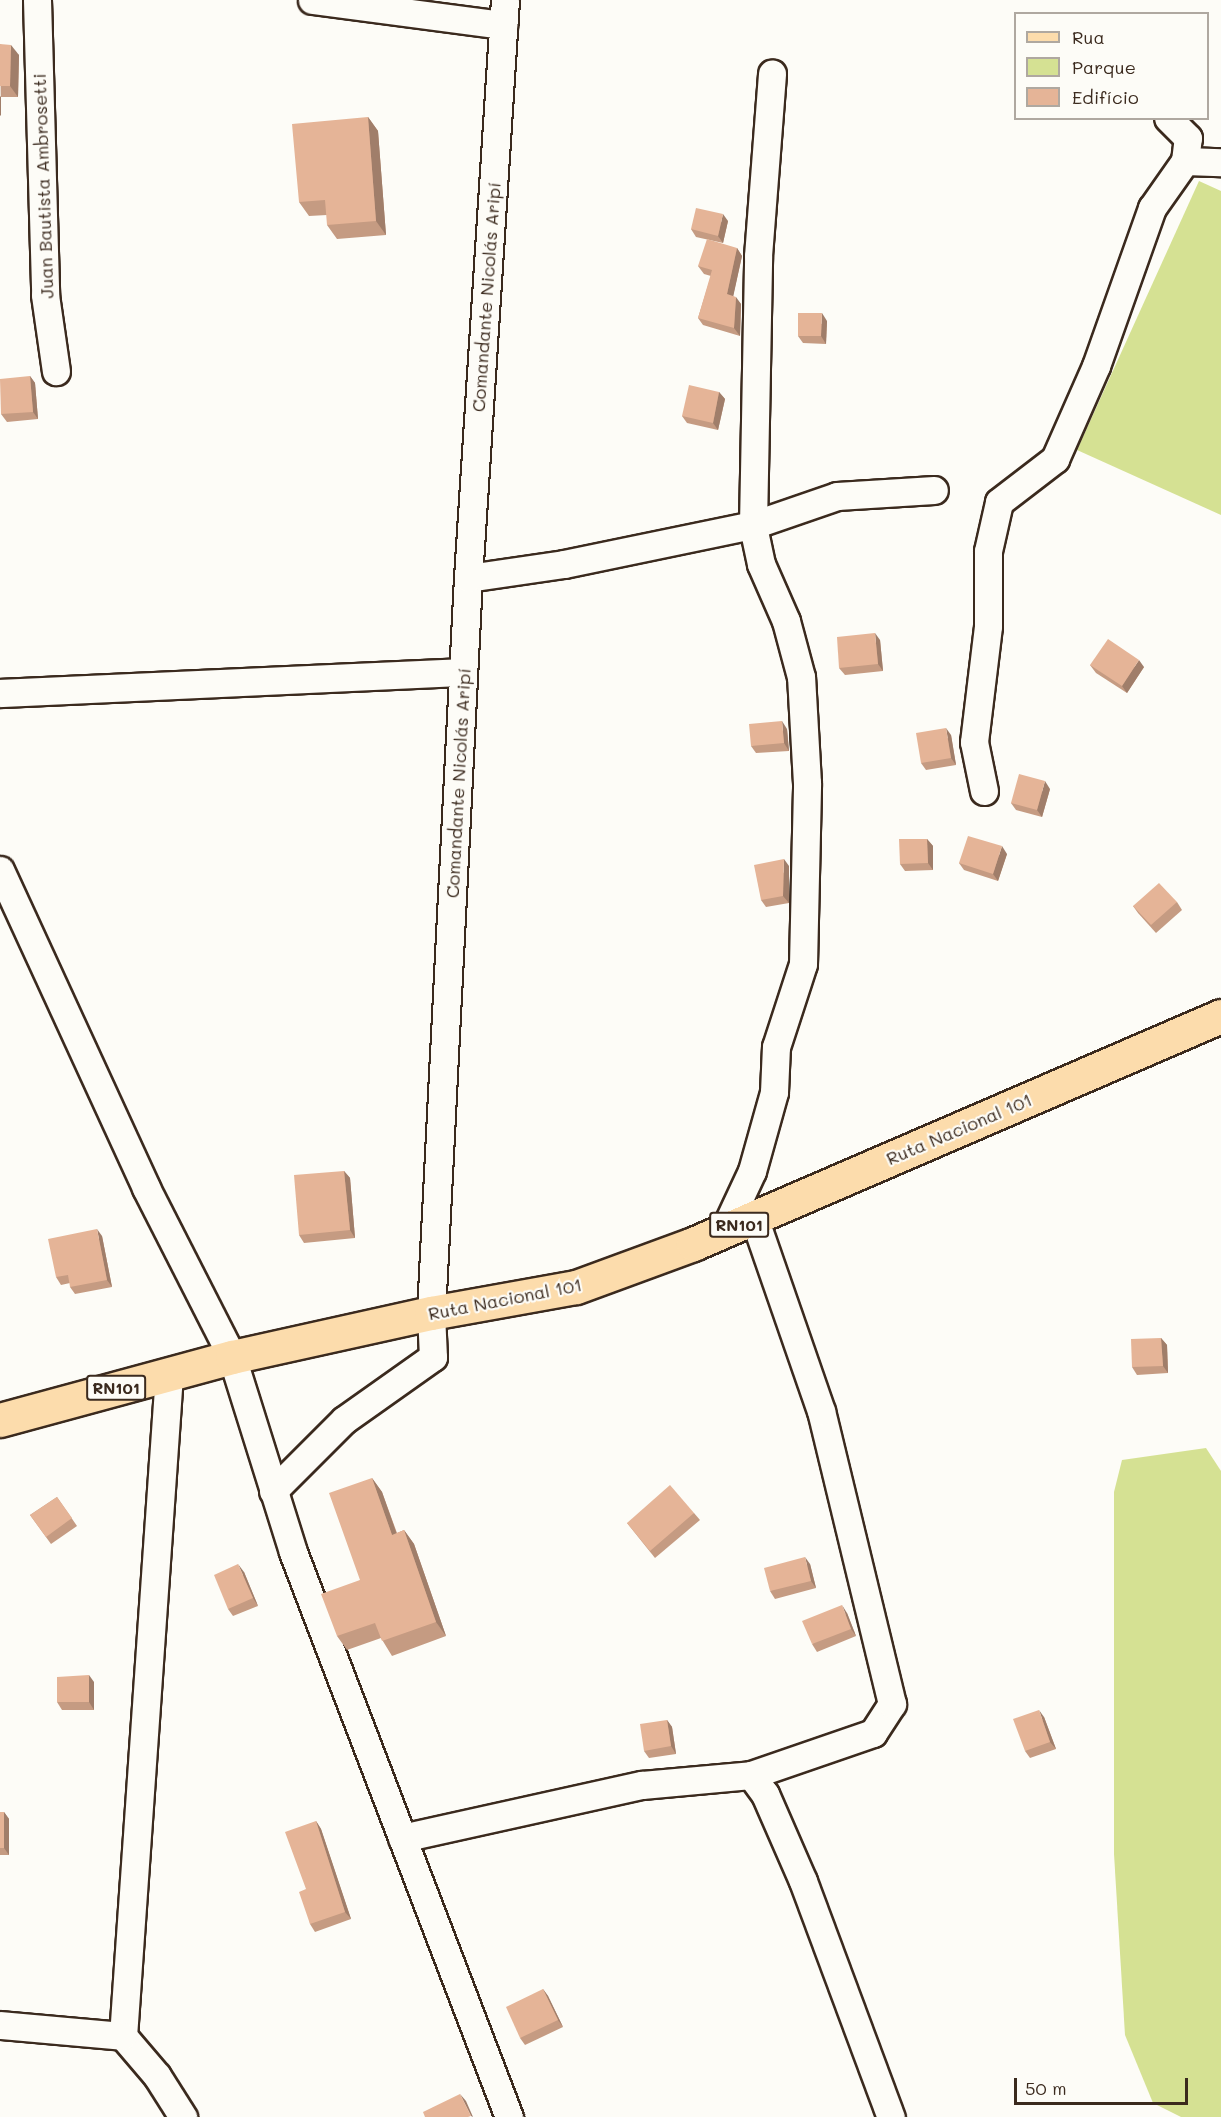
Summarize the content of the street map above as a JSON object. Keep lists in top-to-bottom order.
{
  "streets": {
    "main road": ["Ruta Nacional 101", "RN101"],
    "street": ["Juan Bautista Ambrosetti", "Comandante Nicolás Aripí"]
  },
  "crossings": [
    ["Comandante Nicolás Aripí", "Ruta Nacional 101"]
  ],
  "legend": ["Rua", "Parque", "Edifício"],
  "scale_bar": "50 m"
}
